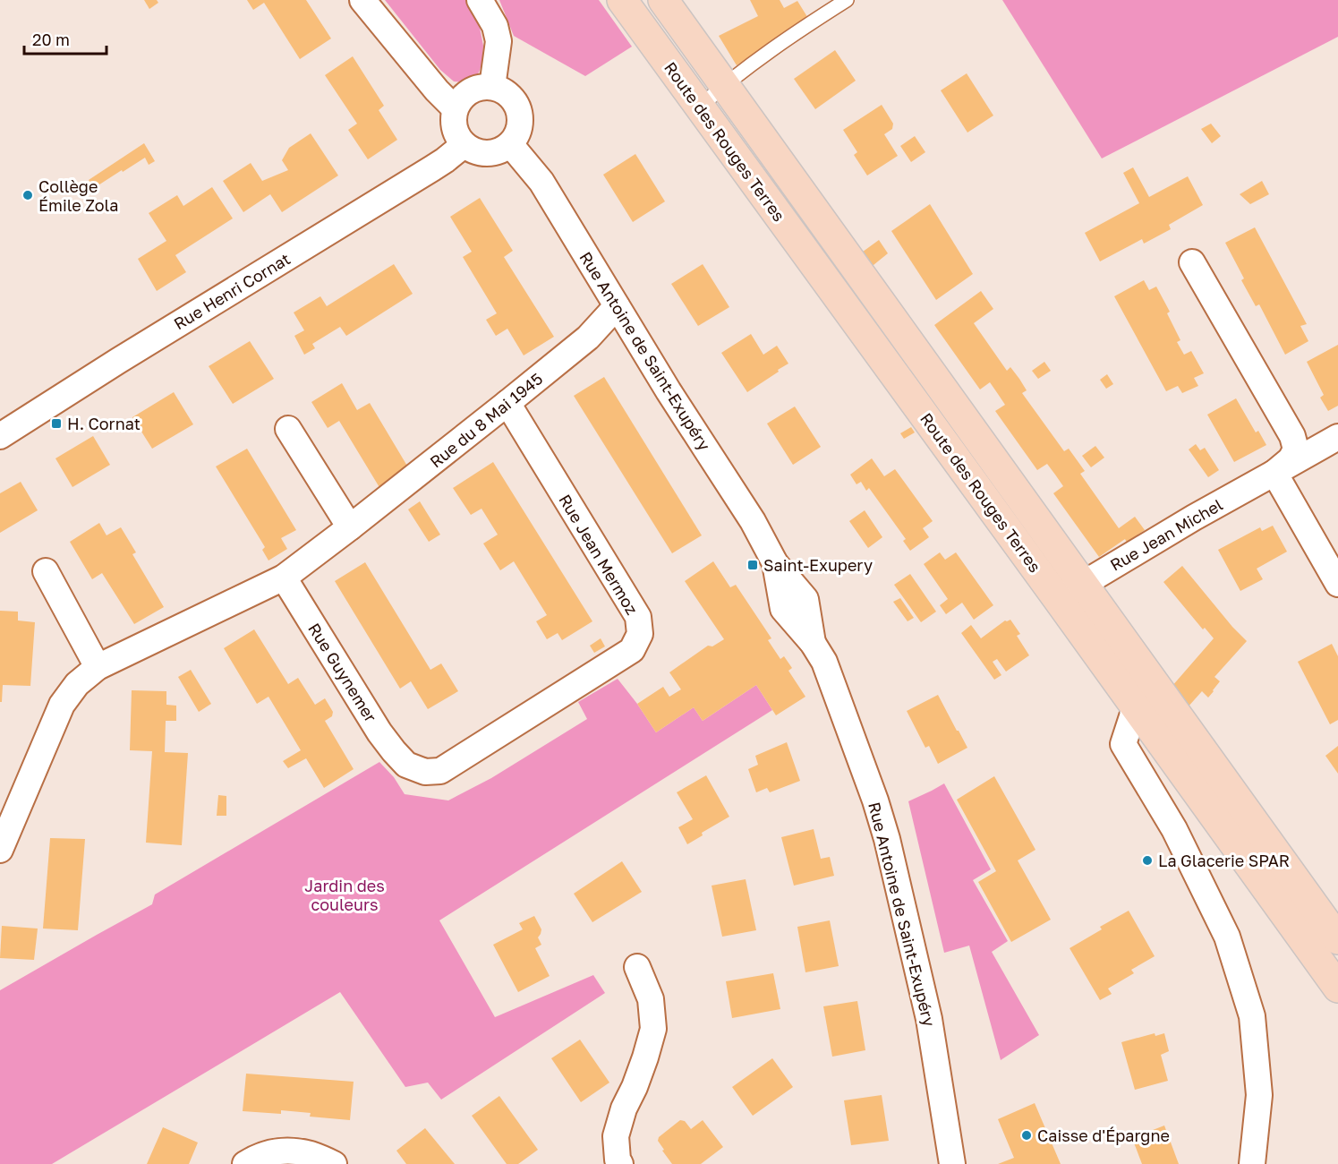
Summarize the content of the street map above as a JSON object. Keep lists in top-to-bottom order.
{
  "streets": {
    "main road": ["Route des Rouges Terres"],
    "street": [
      "Rue Henri Cornat",
      "Rue Antoine de Saint-Exupéry",
      "Rue du 8 Mai 1945",
      "Rue Jean Michel",
      "Rue Jean Mermoz",
      "Rue Guynemer"
    ]
  },
  "crossings": [
    ["Route des Rouges Terres", "Rue Jean Michel"],
    ["Rue Henri Cornat", "Rue Antoine de Saint-Exupéry"],
    ["Rue Antoine de Saint-Exupéry", "Rue du 8 Mai 1945"],
    ["Rue du 8 Mai 1945", "Rue Jean Mermoz"],
    ["Rue du 8 Mai 1945", "Rue Guynemer"],
    ["Rue Jean Mermoz", "Rue Guynemer"]
  ],
  "parks": ["Jardin des couleurs"],
  "places": {
    "other": ["Collège Émile Zola", "La Glacerie SPAR", "Caisse d'Épargne"],
    "transit": ["H. Cornat", "Saint-Exupery"]
  },
  "scale_bar": "20 m"
}
